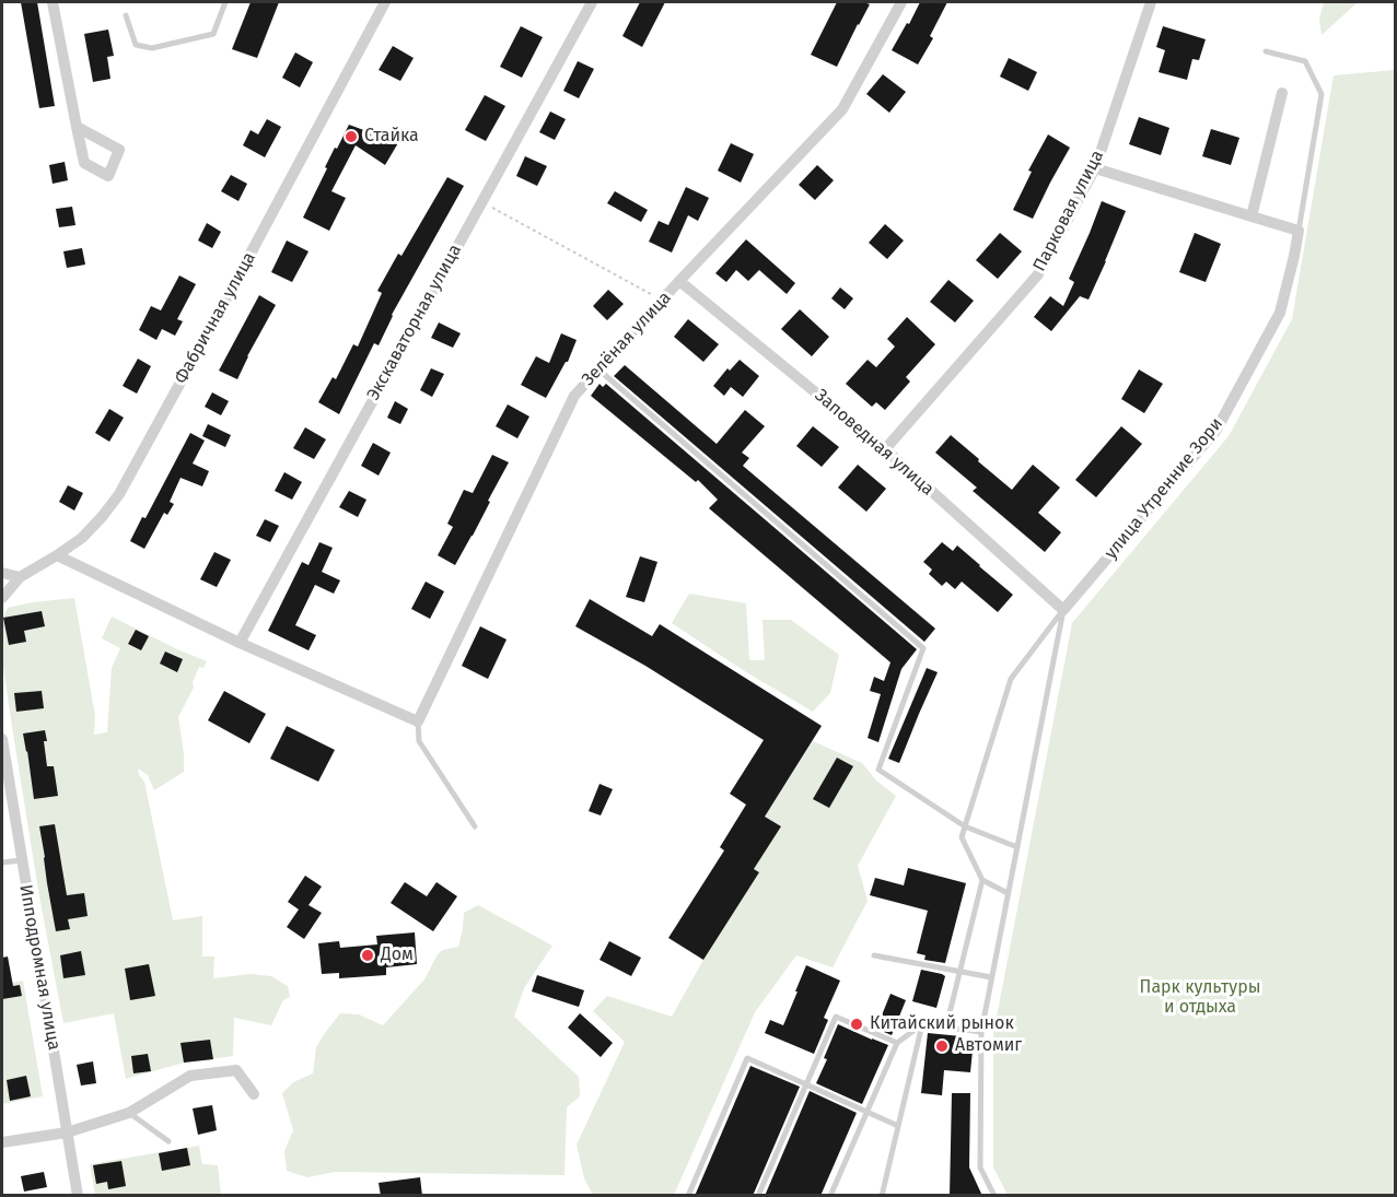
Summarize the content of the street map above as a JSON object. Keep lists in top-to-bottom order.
{
  "streets": {
    "street": [
      "Парковая улица",
      "Фабричная улица",
      "Экскаваторная улица",
      "Зелёная улица",
      "Заповедная улица",
      "улица Утренние Зори",
      "Ипподромная улица"
    ]
  },
  "crossings": [
    ["Парковая улица", "Заповедная улица"],
    ["Зелёная улица", "Заповедная улица"],
    ["Заповедная улица", "улица Утренние Зори"]
  ],
  "parks": ["Парк культуры и отдыха"],
  "places": [
    "Стайка",
    "Дом",
    "Китайский рынок",
    "Автомиг"
  ]
}
